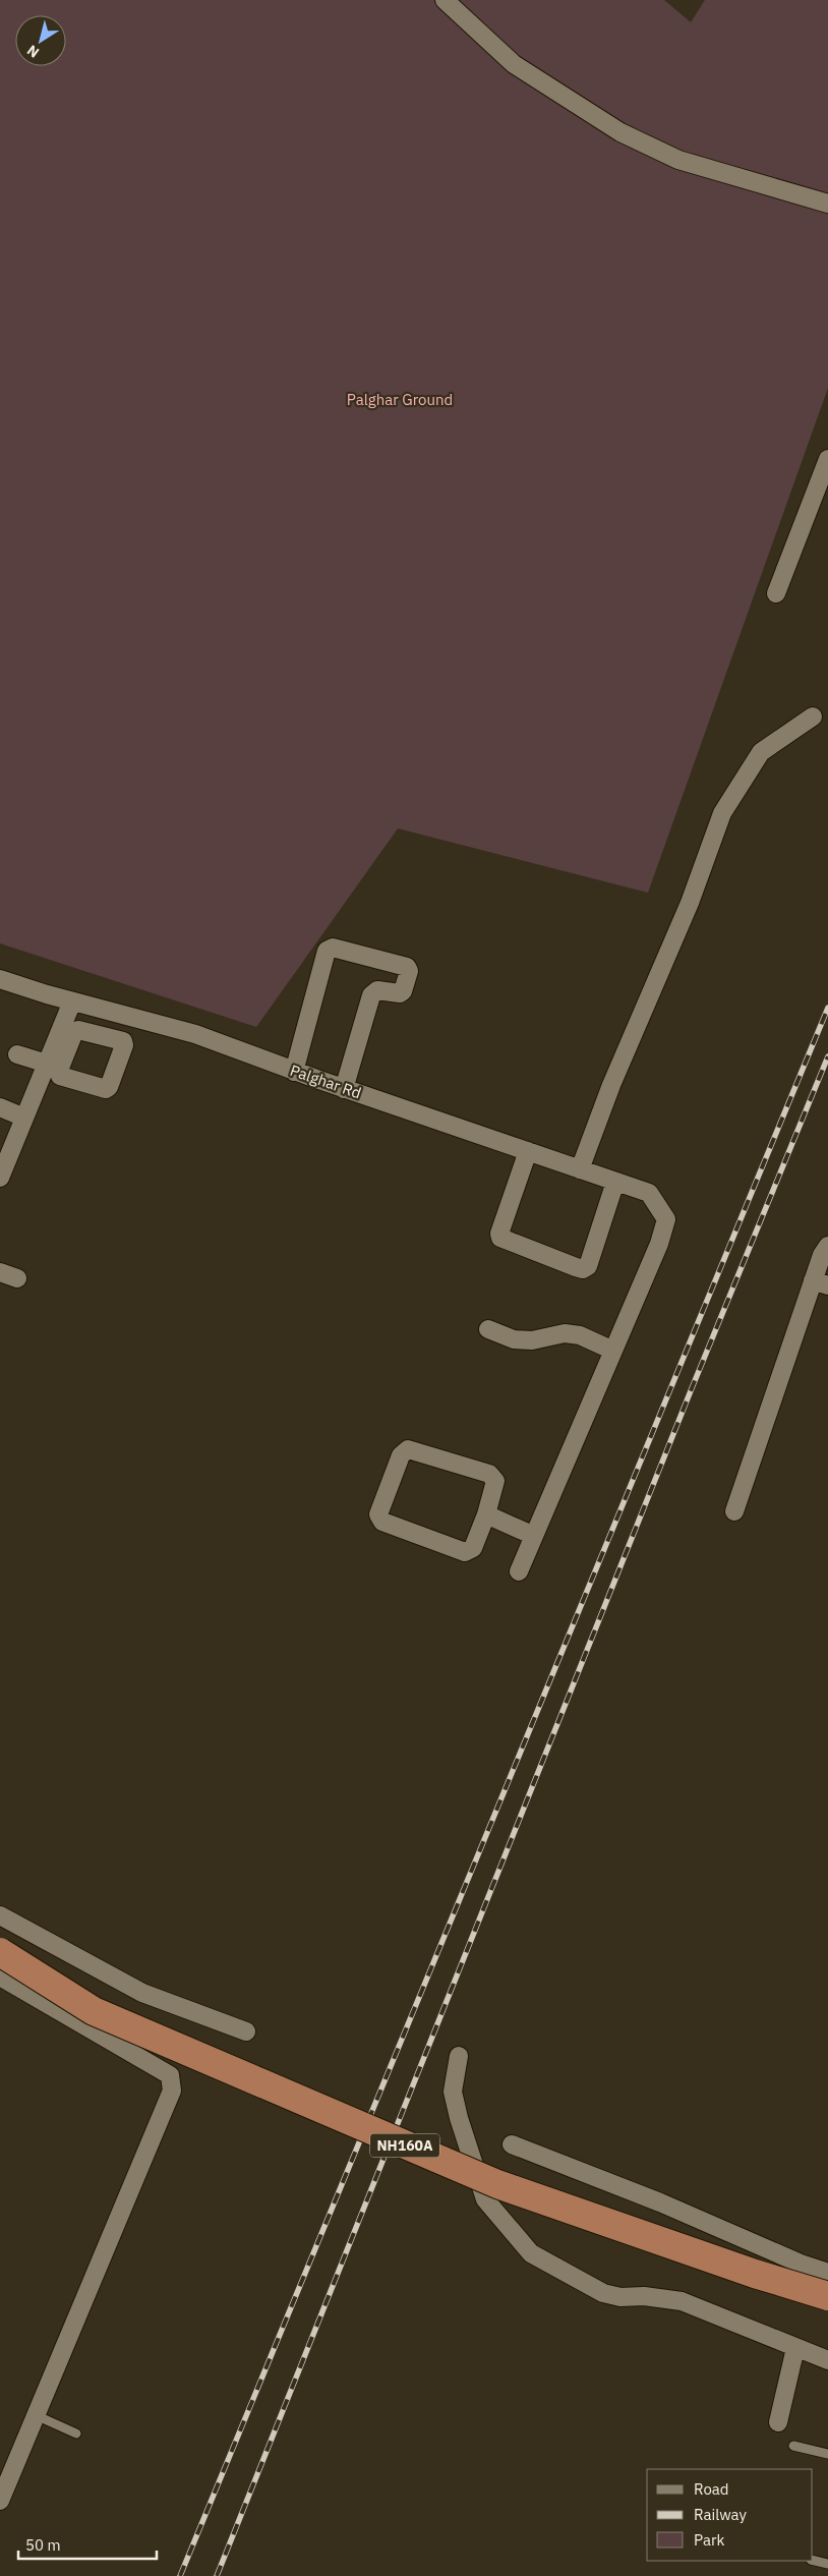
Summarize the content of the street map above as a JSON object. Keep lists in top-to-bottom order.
{
  "streets": {
    "highway": ["NH160A"],
    "street": ["Palghar Rd"]
  },
  "parks": ["Palghar Ground"],
  "legend": ["Road", "Railway", "Park"],
  "scale_bar": "50 m",
  "north": "bottom left"
}
